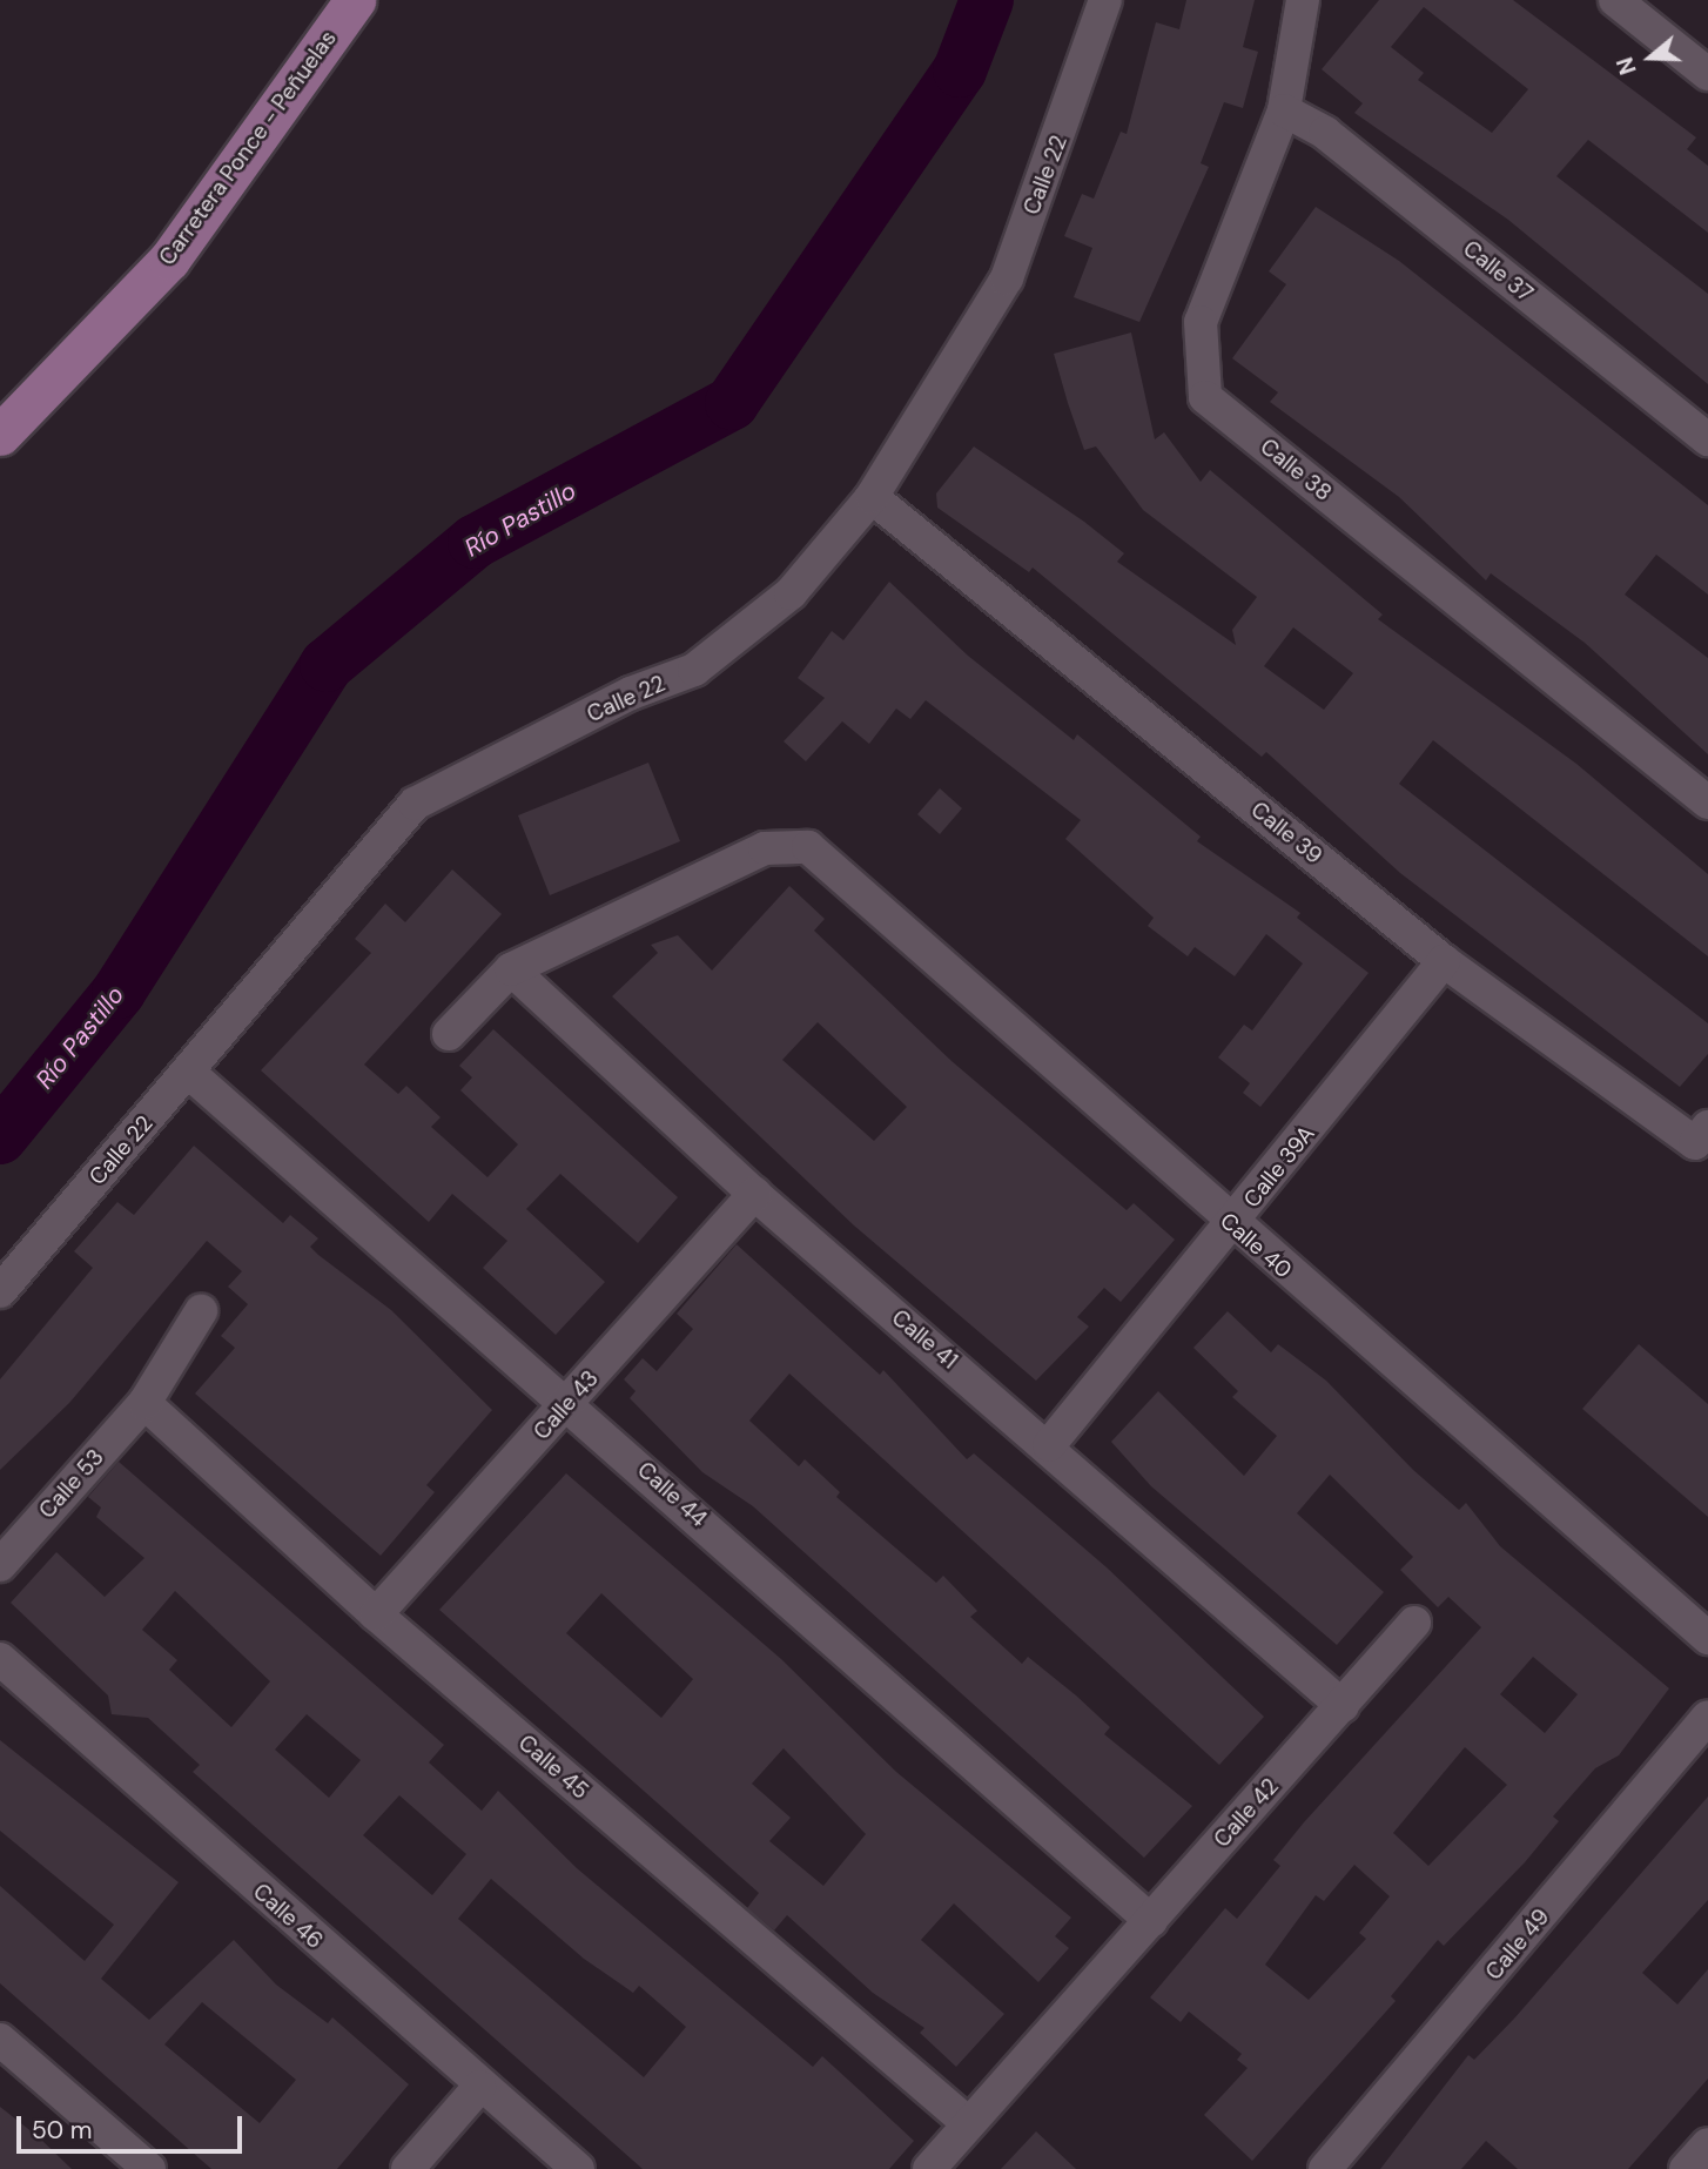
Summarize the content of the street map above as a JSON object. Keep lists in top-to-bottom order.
{
  "streets": {
    "main road": ["Carretera Ponce - Peñuelas"],
    "street": [
      "Calle 22",
      "Calle 37",
      "Calle 38",
      "Calle 39",
      "Calle 39A",
      "Calle 40",
      "Calle 41",
      "Calle 43",
      "Calle 53",
      "Calle 44",
      "Calle 45",
      "Calle 42",
      "Calle 46",
      "Calle 49"
    ]
  },
  "crossings": [
    ["Calle 22", "Calle 39"],
    ["Calle 22", "Calle 44"],
    ["Calle 37", "Calle 38"],
    ["Calle 39", "Calle 39A"],
    ["Calle 39A", "Calle 40"],
    ["Calle 39A", "Calle 41"],
    ["Calle 40", "Calle 41"],
    ["Calle 41", "Calle 43"],
    ["Calle 41", "Calle 42"],
    ["Calle 43", "Calle 44"],
    ["Calle 43", "Calle 45"],
    ["Calle 53", "Calle 45"],
    ["Calle 44", "Calle 42"],
    ["Calle 45", "Calle 42"]
  ],
  "water": ["Río Pastillo"],
  "scale_bar": "50 m",
  "north": "left"
}
